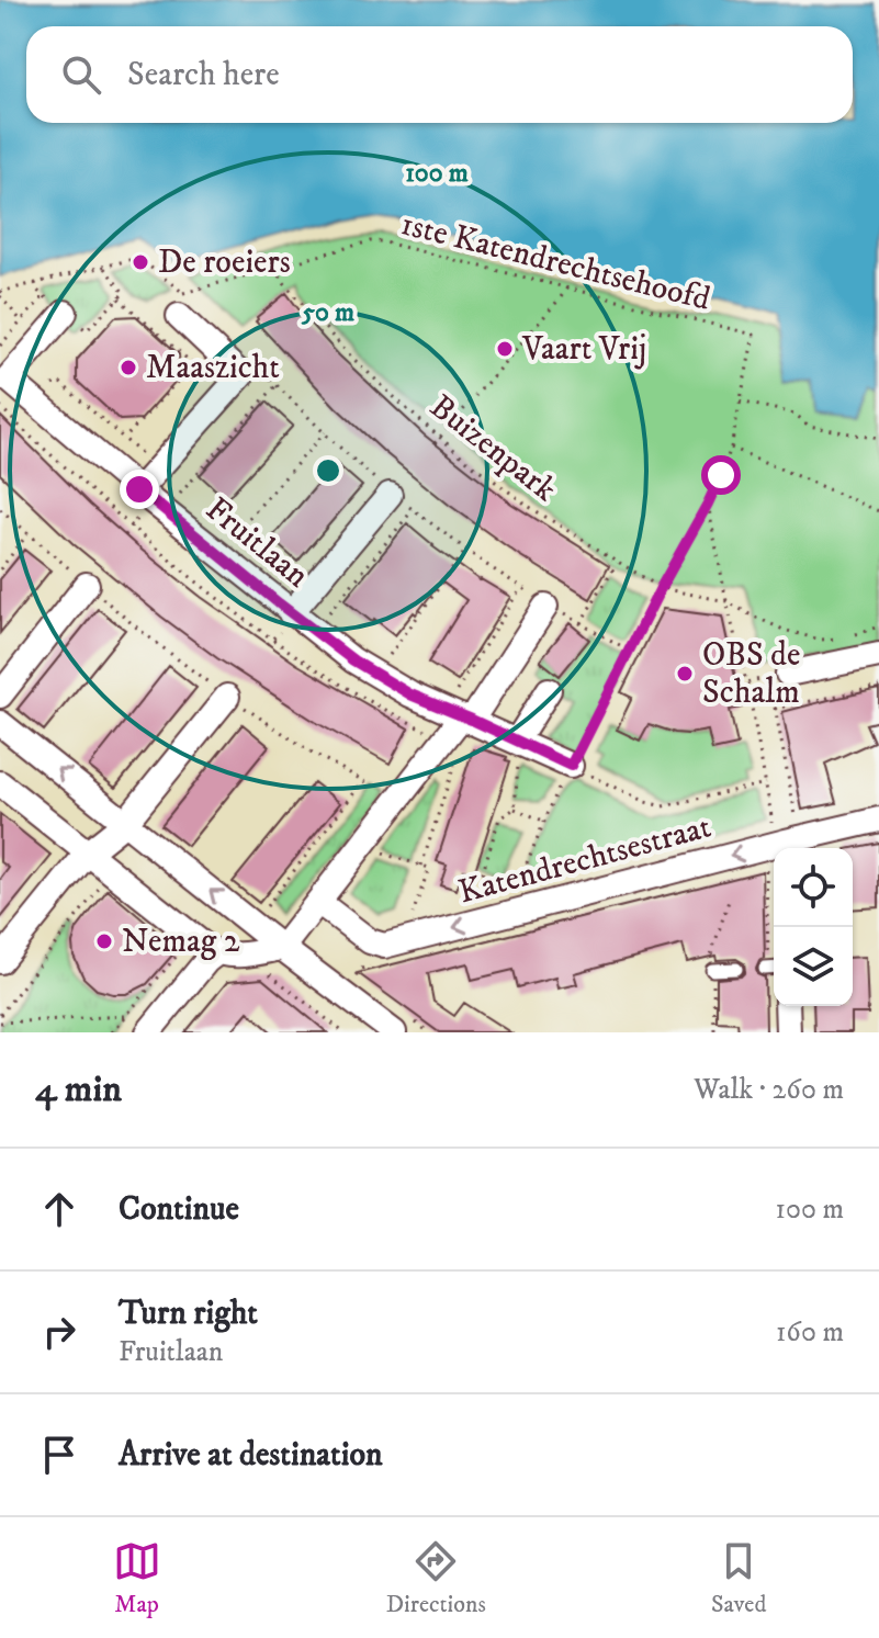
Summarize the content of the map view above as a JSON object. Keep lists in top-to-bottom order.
{
  "streets": {
    "street": ["Fruitlaan", "Katendrechtsestraat"],
    "path": ["1ste Katendrechtsehoofd", "Buizenpark"]
  },
  "crossings": [
    ["1ste Katendrechtsehoofd", "Buizenpark"],
    ["1ste Katendrechtsehoofd", "Fruitlaan"]
  ],
  "one_way": ["Katendrechtsestraat"],
  "places": [
    "De roeiers",
    "Vaart Vrij",
    "Maaszicht",
    "OBS de Schalm",
    "Nemag 2"
  ],
  "page": {
    "search": "Search here",
    "heading": ["4 min", "Walk · 260 m"],
    "list": [
      ["Continue", "100 m"],
      ["Turn right", "Fruitlaan", "160 m"],
      "Arrive at destination"
    ],
    "nav": ["Map", "Directions", "Saved"]
  },
  "rings": ["100 m", "50 m"]
}
